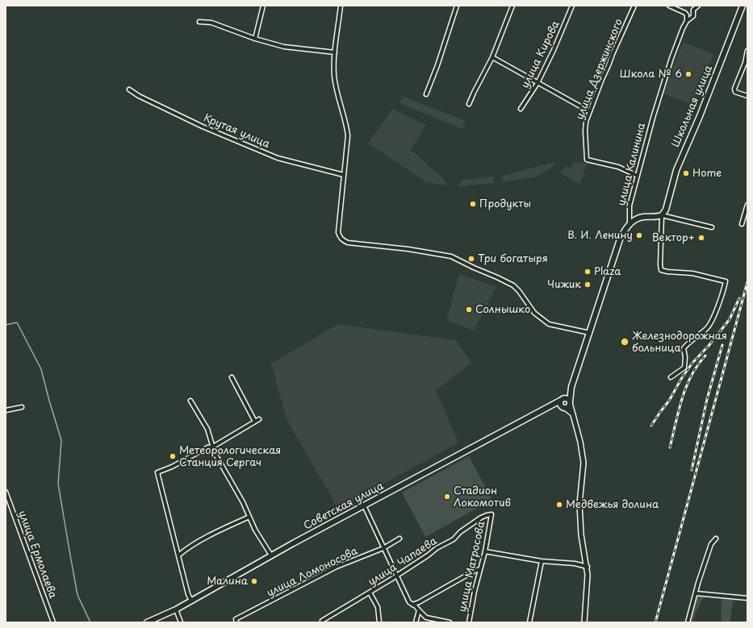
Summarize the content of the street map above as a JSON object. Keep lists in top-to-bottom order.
{
  "streets": {
    "main road": ["Школьная улица", "Советская улица"],
    "street": [
      "улица Кирова",
      "улица Дзержинского",
      "Крутая улица",
      "улица Калинина",
      "улица Ермолаева",
      "улица Чапаева",
      "улица Матросова",
      "улица Ломоносова"
    ]
  },
  "crossings": [
    ["улица Дзержинского", "улица Калинина"],
    ["улица Чапаева", "улица Матросова"]
  ],
  "places": [
    "Школа № 6",
    "Home",
    "Продукты",
    "В. И. Ленину",
    "Вектор+",
    "Три богатыря",
    "Plaza",
    "Чижик",
    "Солнышко",
    "Железнодорожная больница",
    "Метеорологическая Станция Сергач",
    "Стадион Локомотив",
    "Медвежья долина",
    "Малина"
  ]
}
